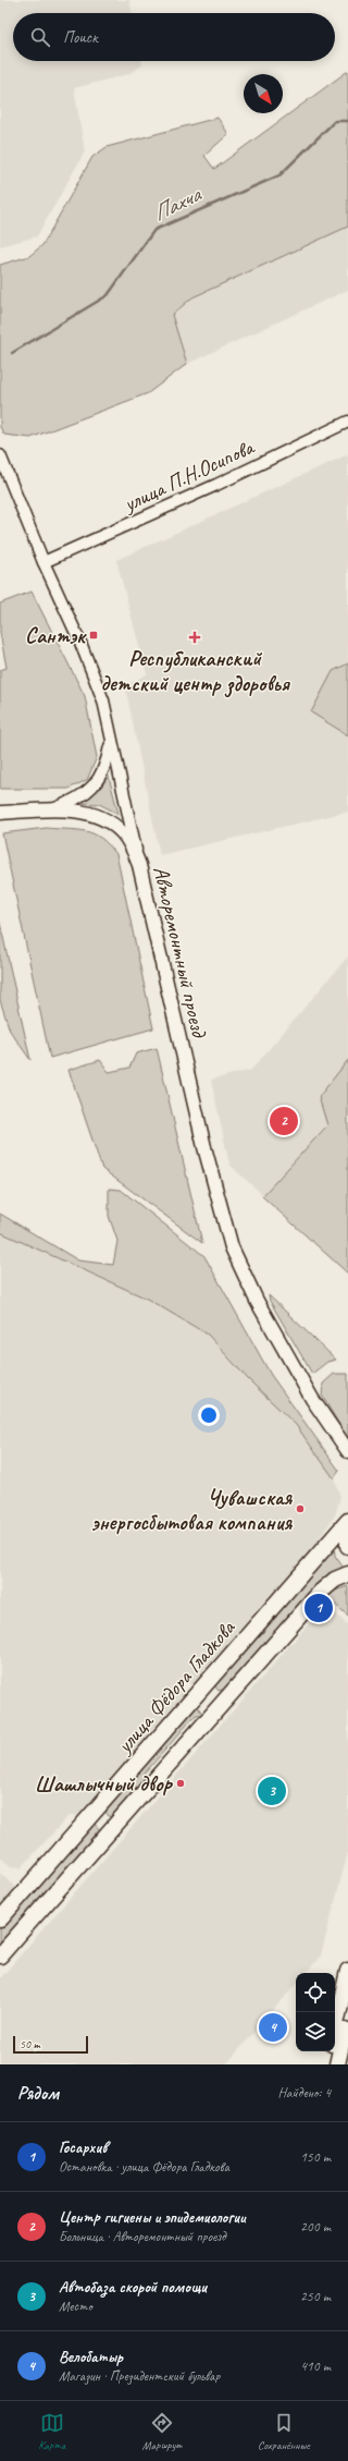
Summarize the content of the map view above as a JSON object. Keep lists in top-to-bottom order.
{
  "streets": {
    "main road": ["улица Фёдора Гладкова"],
    "street": ["улица П.Н.Осипова", "Авторемонтный проезд"]
  },
  "crossings": [
    ["улица П.Н.Осипова", "Авторемонтный проезд"]
  ],
  "water": ["Пахча"],
  "places": {
    "transit": ["Сантэк"],
    "health": ["Республиканский детский центр здоровья"],
    "other": ["Чувашская энергосбытовая компания", "Шашлычный двор"]
  },
  "scale_bar": "50 m",
  "north": "bottom right",
  "page": {
    "search": "Поиск",
    "pins": [
      "2",
      "1",
      "3",
      "4"
    ],
    "scale": "50 m",
    "heading": ["Рядом", "Найдено: 4"],
    "list": [
      {
        "mark": "1",
        "name": "Госархив",
        "note": "Остановка · улица Фёдора Гладкова",
        "value": "150 m"
      },
      {
        "mark": "2",
        "name": "Центр гигиены и эпидемиологии",
        "note": "Больница · Авторемонтный проезд",
        "value": "200 m"
      },
      {
        "mark": "3",
        "name": "Автобаза скорой помощи",
        "note": "Место",
        "value": "250 m"
      },
      {
        "mark": "4",
        "name": "Велобатыр",
        "note": "Магазин · Президентский бульвар",
        "value": "410 m"
      }
    ],
    "nav": ["Карта", "Маршрут", "Сохранённые"]
  }
}
